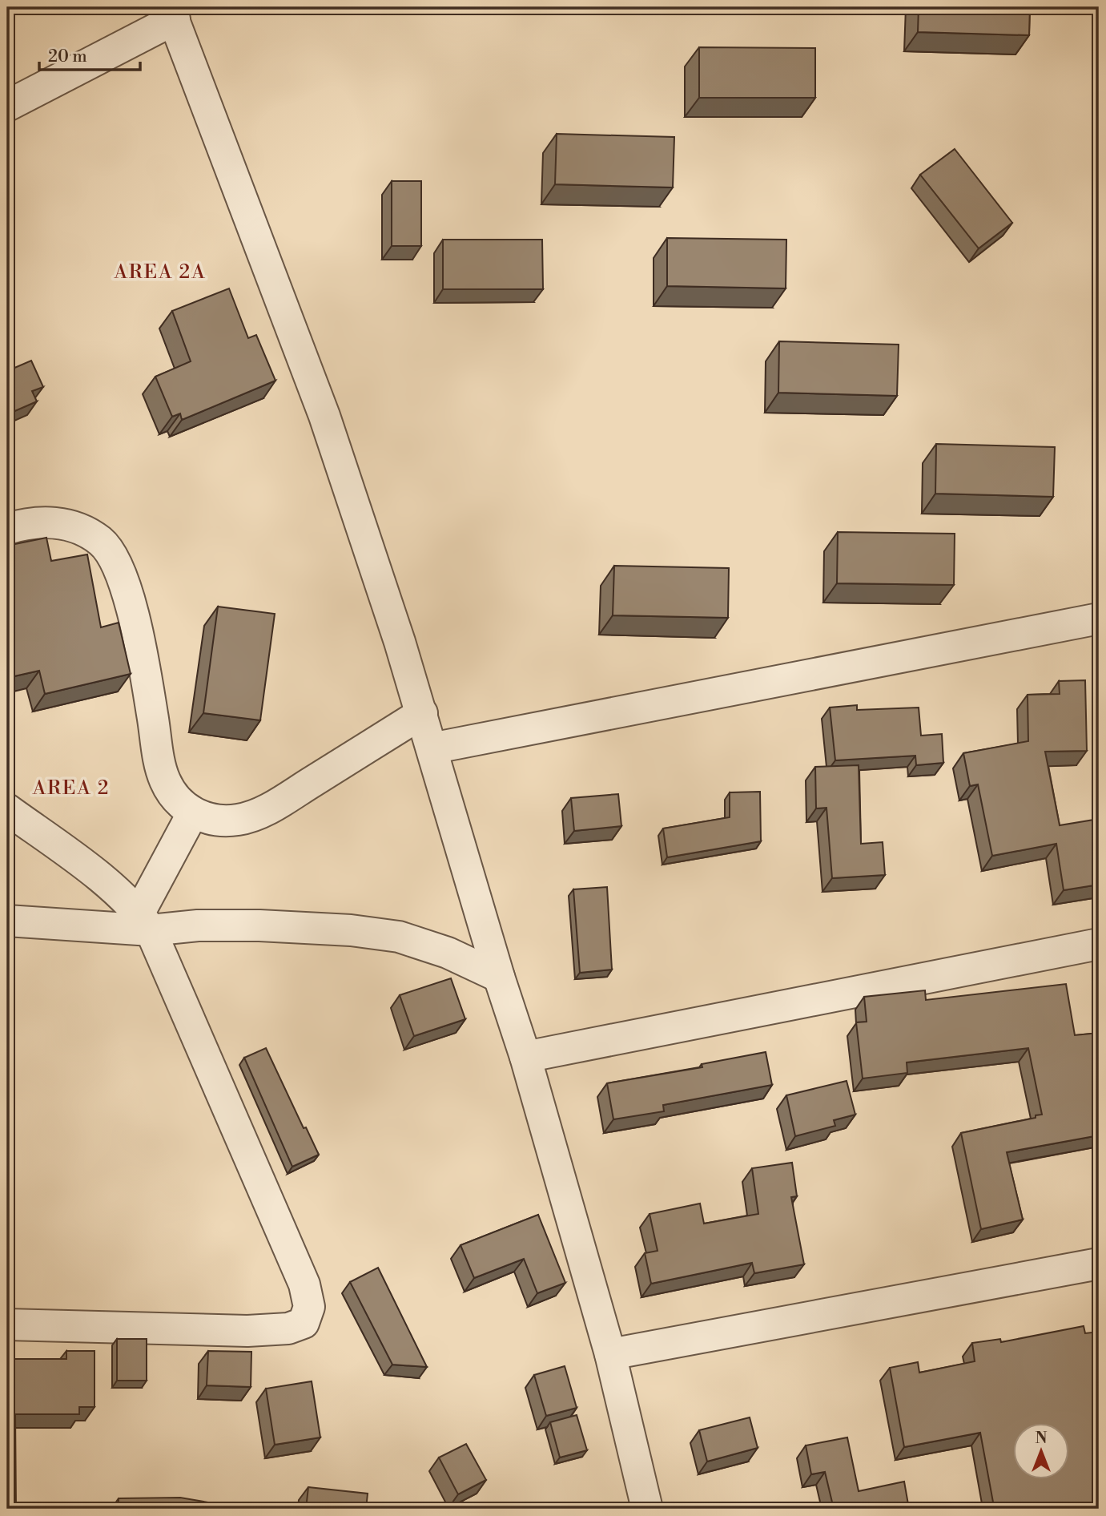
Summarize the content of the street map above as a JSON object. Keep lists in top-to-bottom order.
{
  "districts": ["AREA 2A", "AREA 2"],
  "scale_bar": "20 m",
  "north": "top"
}
